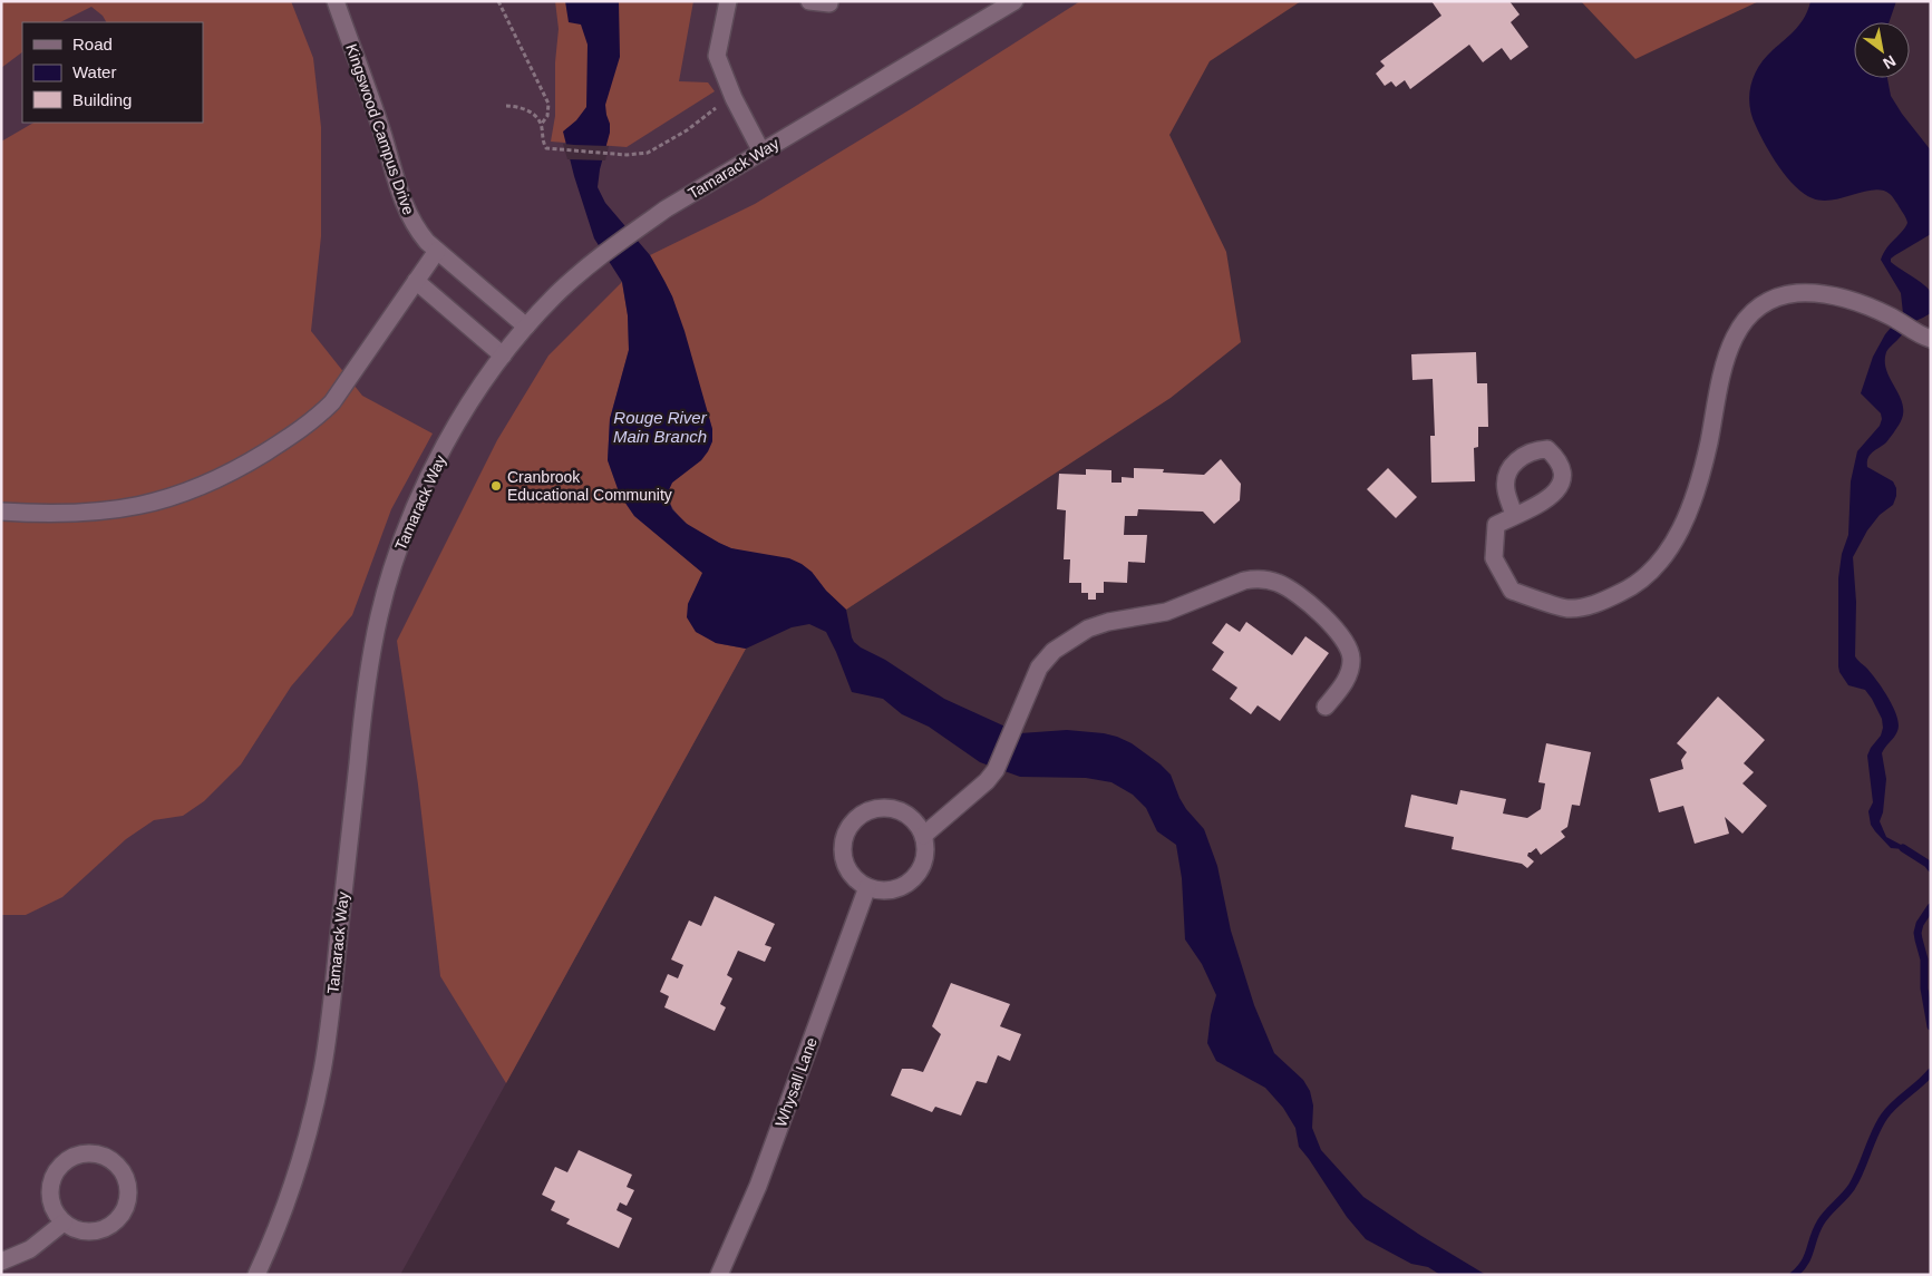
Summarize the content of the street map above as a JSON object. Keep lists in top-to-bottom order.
{
  "streets": {
    "street": ["Kingswood Campus Drive", "Tamarack Way", "Whysall Lane"]
  },
  "crossings": [
    ["Kingswood Campus Drive", "Tamarack Way"]
  ],
  "water": ["Rouge River Main Branch"],
  "places": ["Cranbrook Educational Community"],
  "legend": ["Road", "Water", "Building"],
  "north": "bottom right"
}
